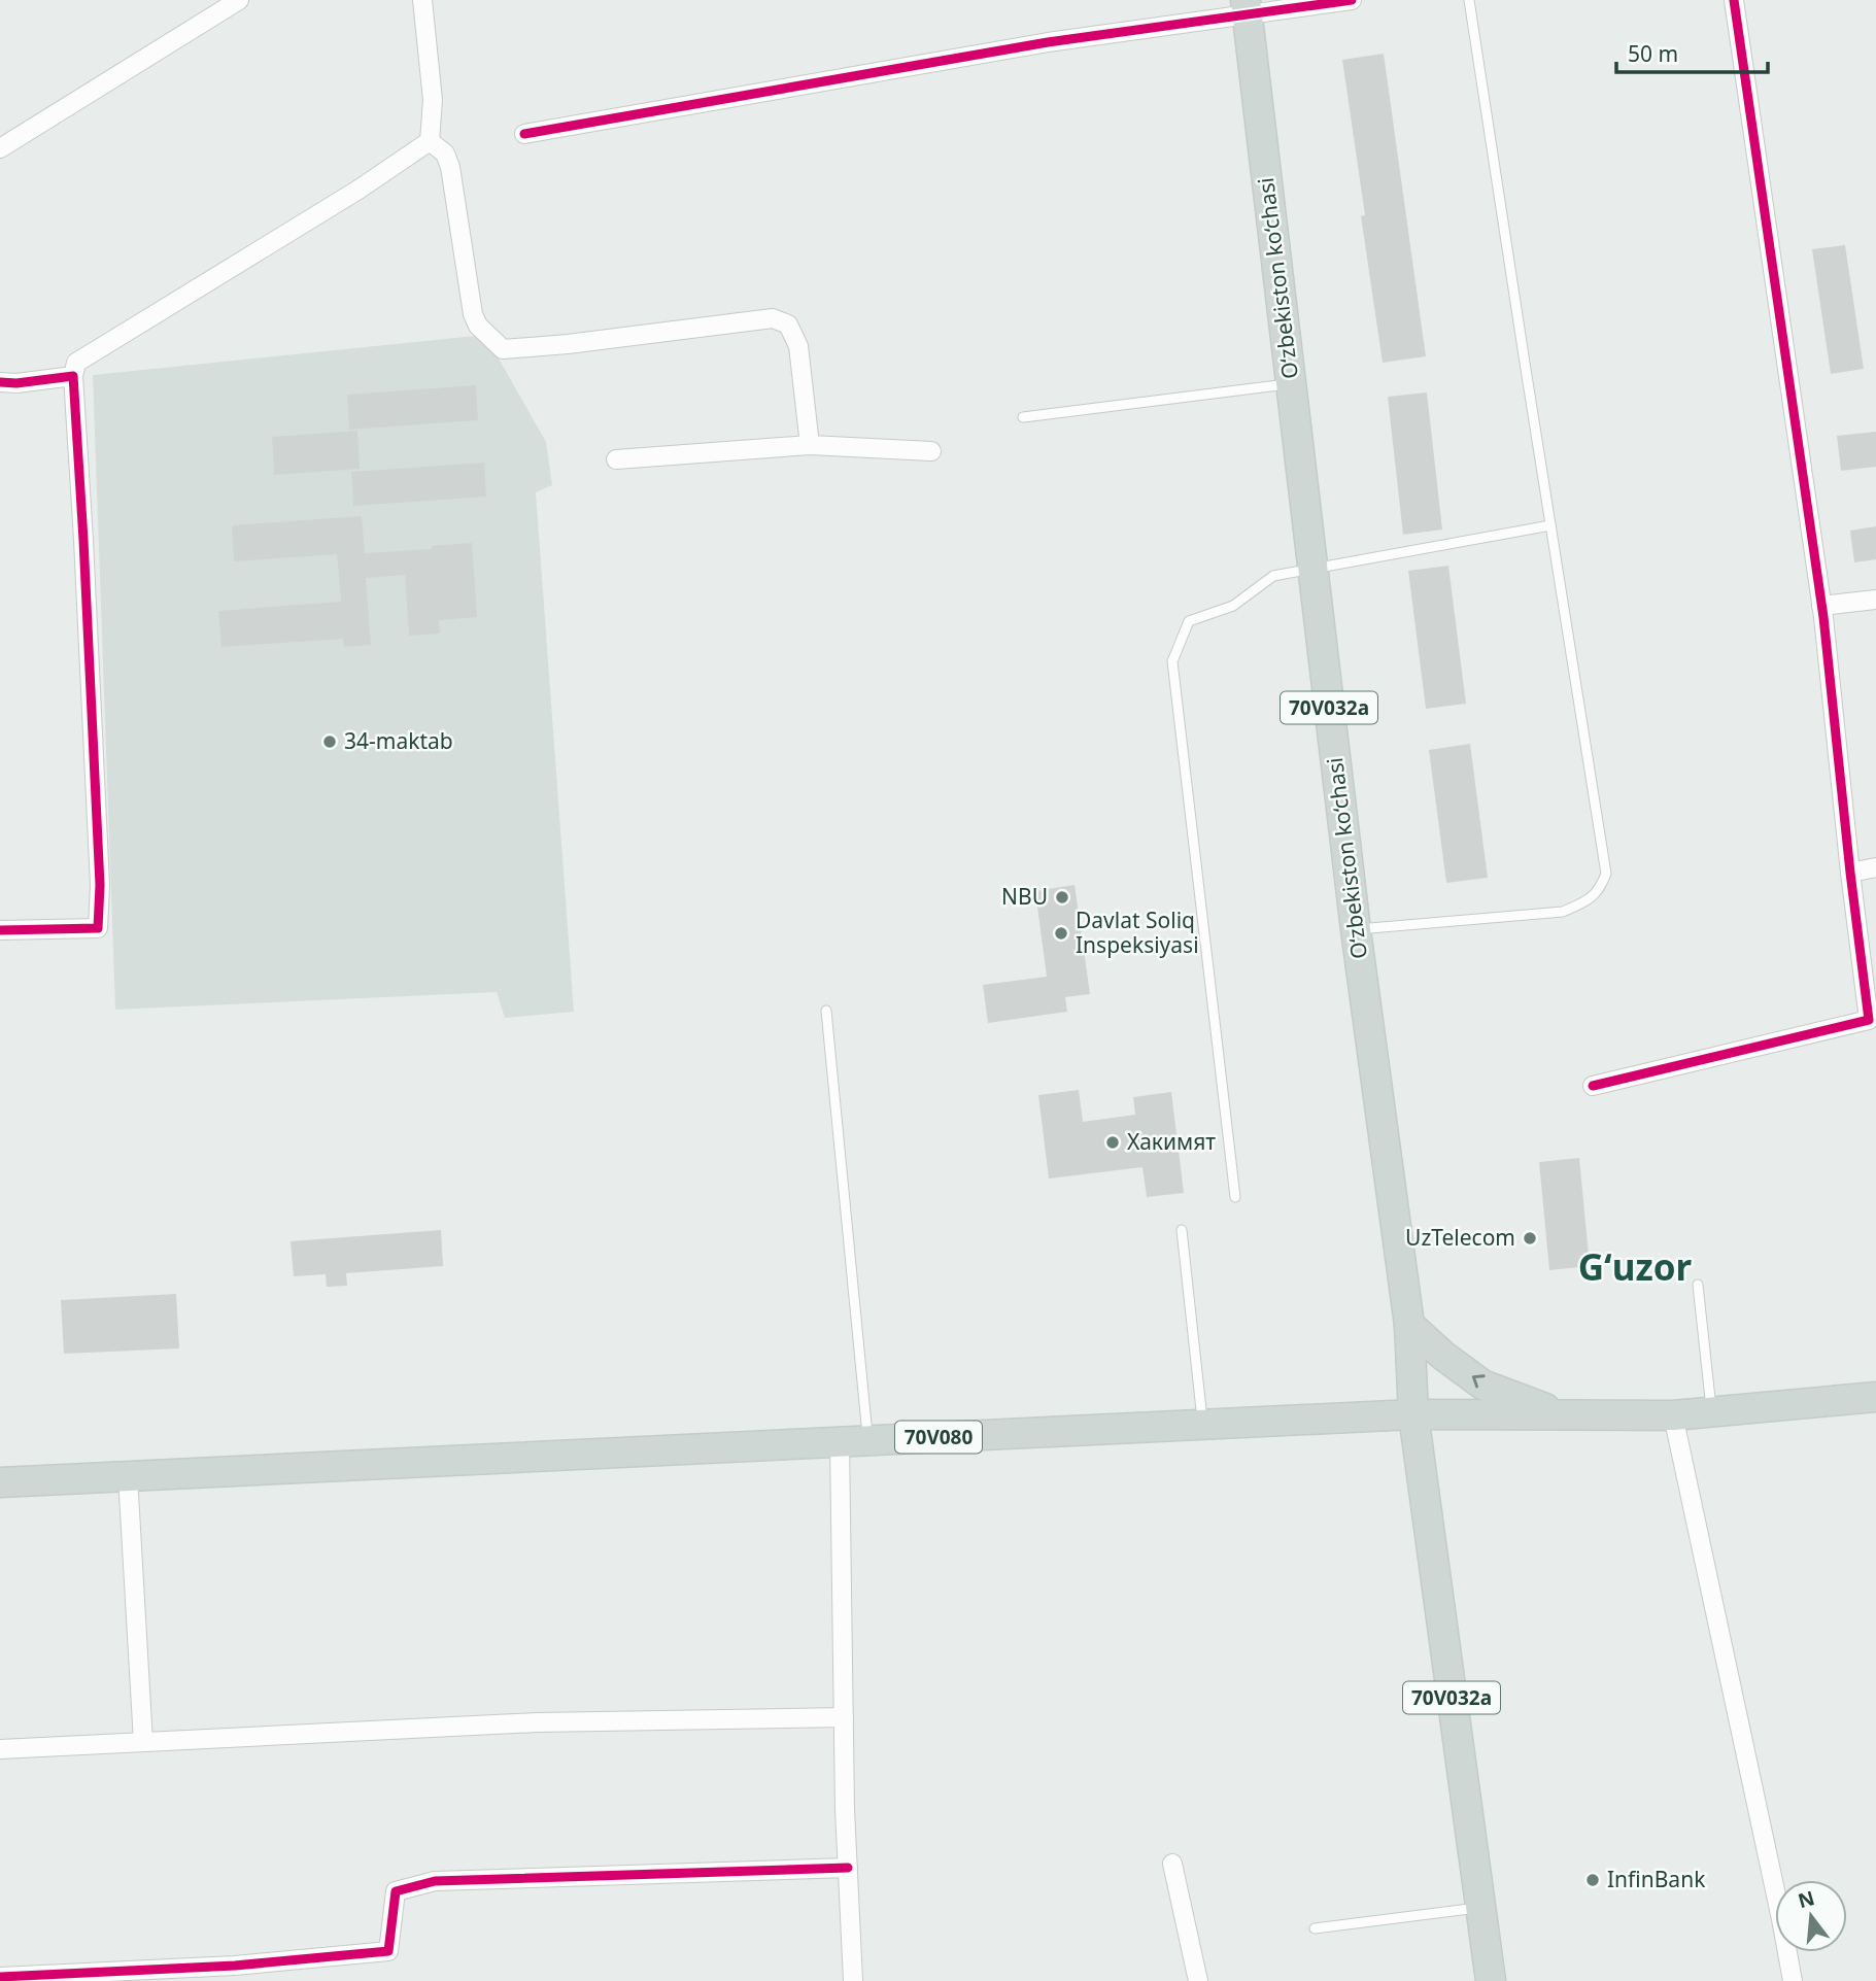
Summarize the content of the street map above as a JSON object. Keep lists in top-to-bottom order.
{
  "streets": {
    "main road": ["O‘zbekiston ko‘chasi", "70V032a", "70V080"]
  },
  "crossings": [
    ["O‘zbekiston ko‘chasi", "70V032a"],
    ["O‘zbekiston ko‘chasi", "70V080"],
    ["70V032a", "70V080"]
  ],
  "districts": ["Gʻuzor"],
  "places": [
    "34-maktab",
    "NBU",
    "Davlat Soliq Inspeksiyasi",
    "Хакимят",
    "UzTelecom",
    "InfinBank"
  ],
  "scale_bar": "50 m",
  "north": "top"
}
